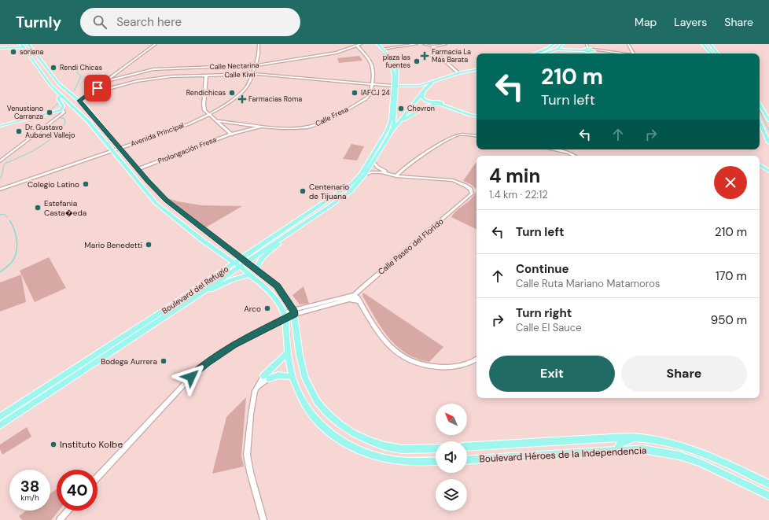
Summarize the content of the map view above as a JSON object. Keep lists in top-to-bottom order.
{
  "streets": {
    "main road": ["Boulevard del Refugio", "Boulevard Héroes de la Independencia"],
    "street": [
      "Calle Nectarina",
      "Calle Kiwi",
      "Calle Fresa",
      "Avenida Principal",
      "Prolongación Fresa",
      "Calle Paseo del Florido"
    ]
  },
  "crossings": [
    ["Calle Nectarina", "Calle Fresa"],
    ["Calle Nectarina", "Avenida Principal"],
    ["Calle Kiwi", "Calle Fresa"],
    ["Calle Kiwi", "Avenida Principal"],
    ["Calle Kiwi", "Boulevard del Refugio"],
    ["Calle Fresa", "Prolongación Fresa"]
  ],
  "places": {
    "other": [
      "soriana",
      "plaza las fuentes",
      "Rendi Chicas",
      "Rendichicas",
      "IAFCJ 24",
      "Chevron",
      "Venustiano Carranza",
      "Dr. Gustavo Aubanel Vallejo",
      "Colegio Latino",
      "Centenario de Tijuana",
      "Estefania Casta�eda",
      "Mario Benedetti",
      "Arco",
      "Bodega Aurrera",
      "Instituto Kolbe"
    ],
    "health": ["Farmacia La Más Barata", "Farmacias Roma"]
  },
  "north": "top left",
  "page": {
    "header": "Turnly",
    "search": "Search here",
    "nav": ["Map", "Layers", "Share"],
    "turn": ["210 m", "Turn left"],
    "heading": ["4 min", "1.4 km · 22:12"],
    "list": [
      {
        "name": "Turn left",
        "value": "210 m"
      },
      {
        "name": "Continue",
        "note": "Calle Ruta Mariano Matamoros",
        "value": "170 m"
      },
      {
        "name": "Turn right",
        "note": "Calle El Sauce",
        "value": "950 m"
      }
    ],
    "buttons": ["Exit", "Share"],
    "speed": "38 km/h",
    "limit": "40"
  }
}
